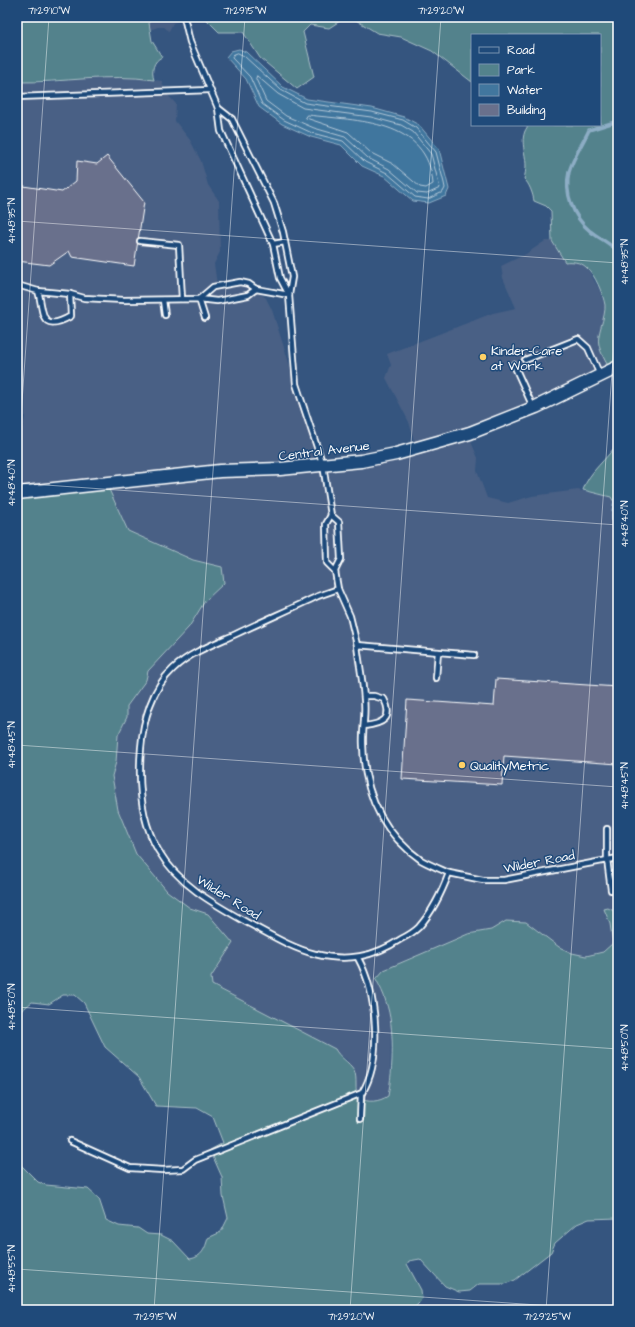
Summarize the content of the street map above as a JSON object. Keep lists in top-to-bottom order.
{
  "streets": {
    "main road": ["Central Avenue"],
    "lane": ["Wilder Road"]
  },
  "places": ["Kinder-Care at Work", "QualityMetric"],
  "legend": [
    "Road",
    "Park",
    "Water",
    "Building"
  ],
  "coordinates": [
    "71°29'10\"W",
    "71°29'15\"W",
    "71°29'20\"W",
    "41°48'35\"N",
    "41°48'40\"N",
    "41°48'45\"N",
    "41°48'50\"N",
    "41°48'55\"N",
    "71°29'25\"W"
  ]
}
